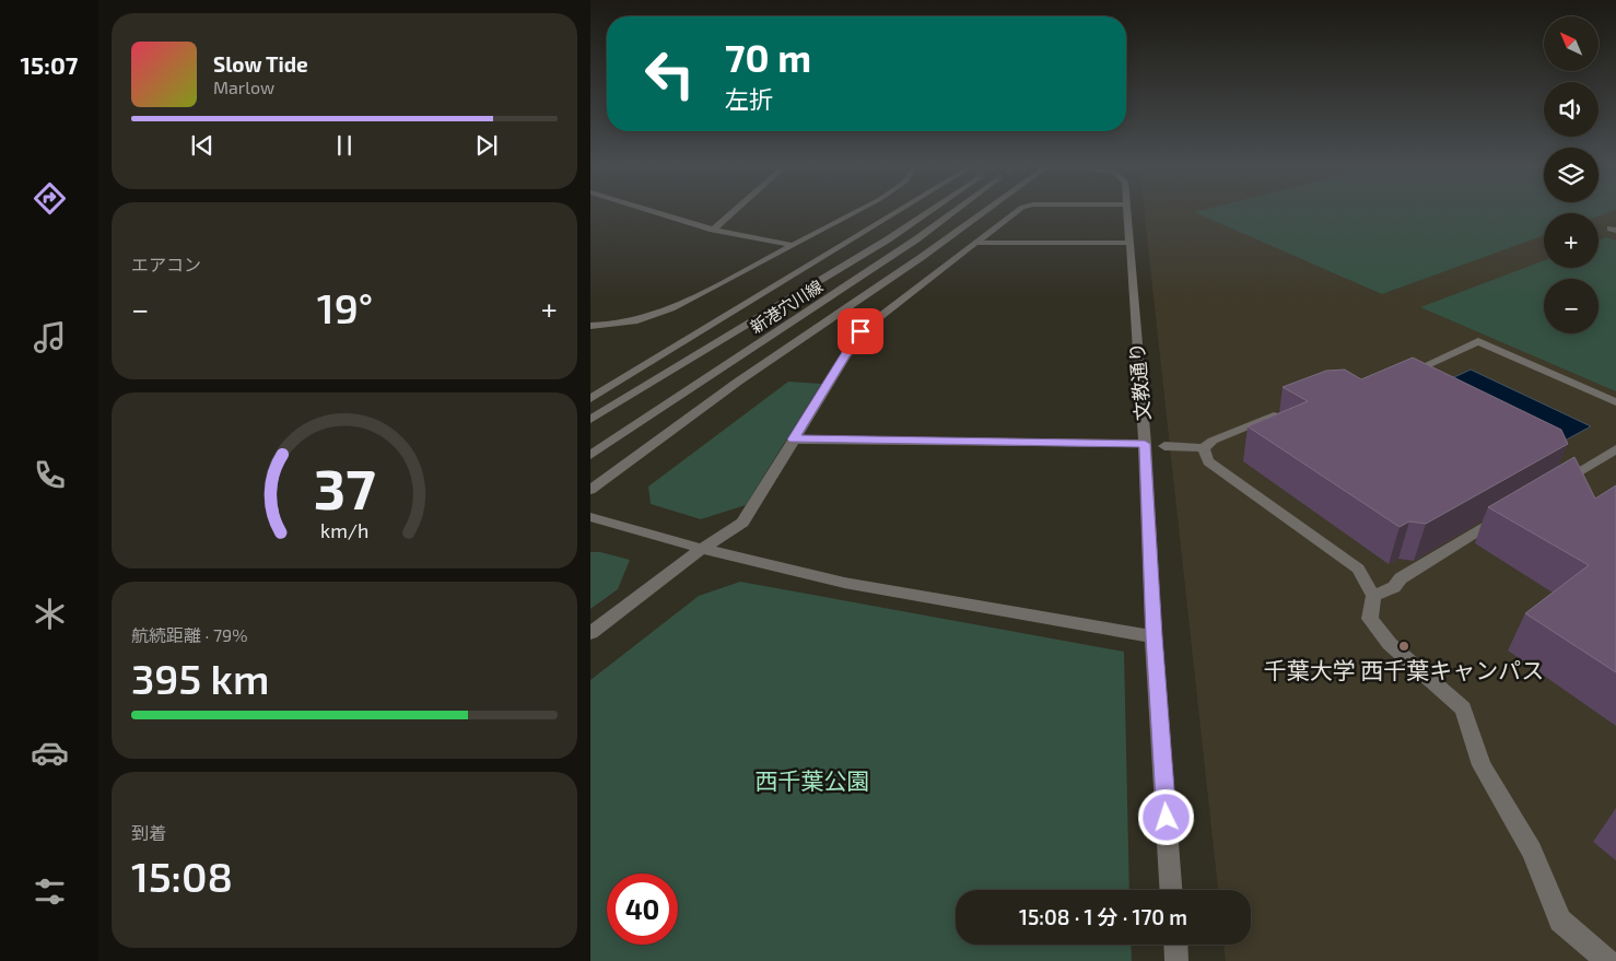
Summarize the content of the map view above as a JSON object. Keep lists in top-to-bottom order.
{
  "streets": {
    "street": ["新港穴川線", "文教通り"]
  },
  "parks": ["西千葉公園"],
  "places": ["千葉大学 西千葉キャンパス"],
  "north": "top left",
  "page": {
    "tabs": "15:07",
    "map_buttons": ["+", "−"],
    "turn": ["70 m", "左折"],
    "song": ["Slow Tide", "Marlow"],
    "tile": [
      "エアコン",
      ["航続距離 · 79%", "395 km"],
      ["到着", "15:08"]
    ],
    "heat": ["−", "19°", "+"],
    "limit": "40",
    "trip": "15:08 · 1 分 · 170 m",
    "gauge": ["37", "km/h"]
  }
}
